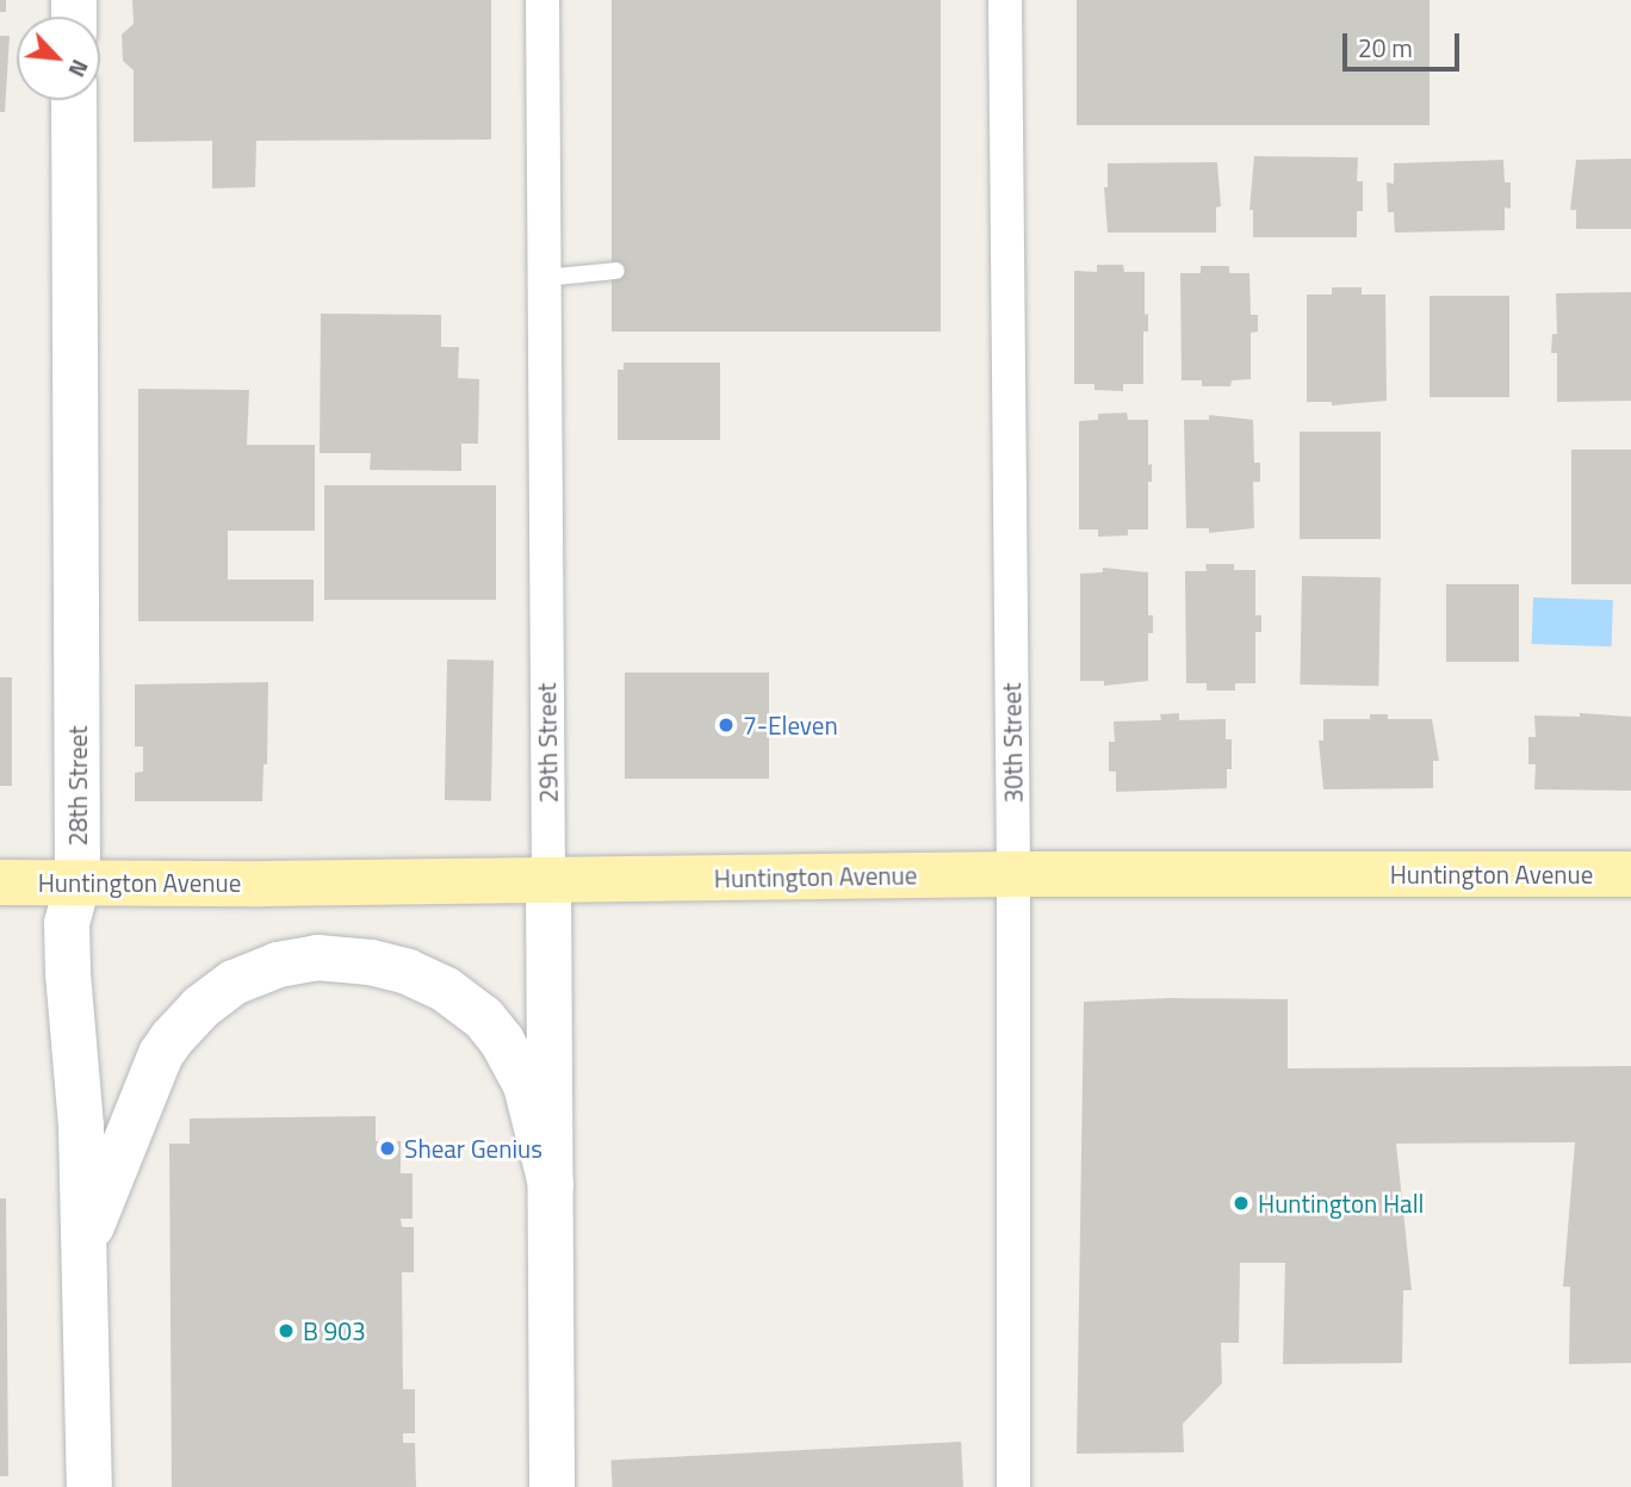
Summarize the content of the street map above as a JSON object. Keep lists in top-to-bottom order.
{
  "streets": {
    "main road": ["29th Street", "28th Street", "Huntington Avenue"],
    "street": ["30th Street"]
  },
  "crossings": [
    ["29th Street", "Huntington Avenue"],
    ["30th Street", "Huntington Avenue"],
    ["28th Street", "Huntington Avenue"]
  ],
  "places": [
    "7-Eleven",
    "Shear Genius",
    "Huntington Hall",
    "B 903"
  ],
  "scale_bar": "20 m",
  "north": "bottom right"
}
